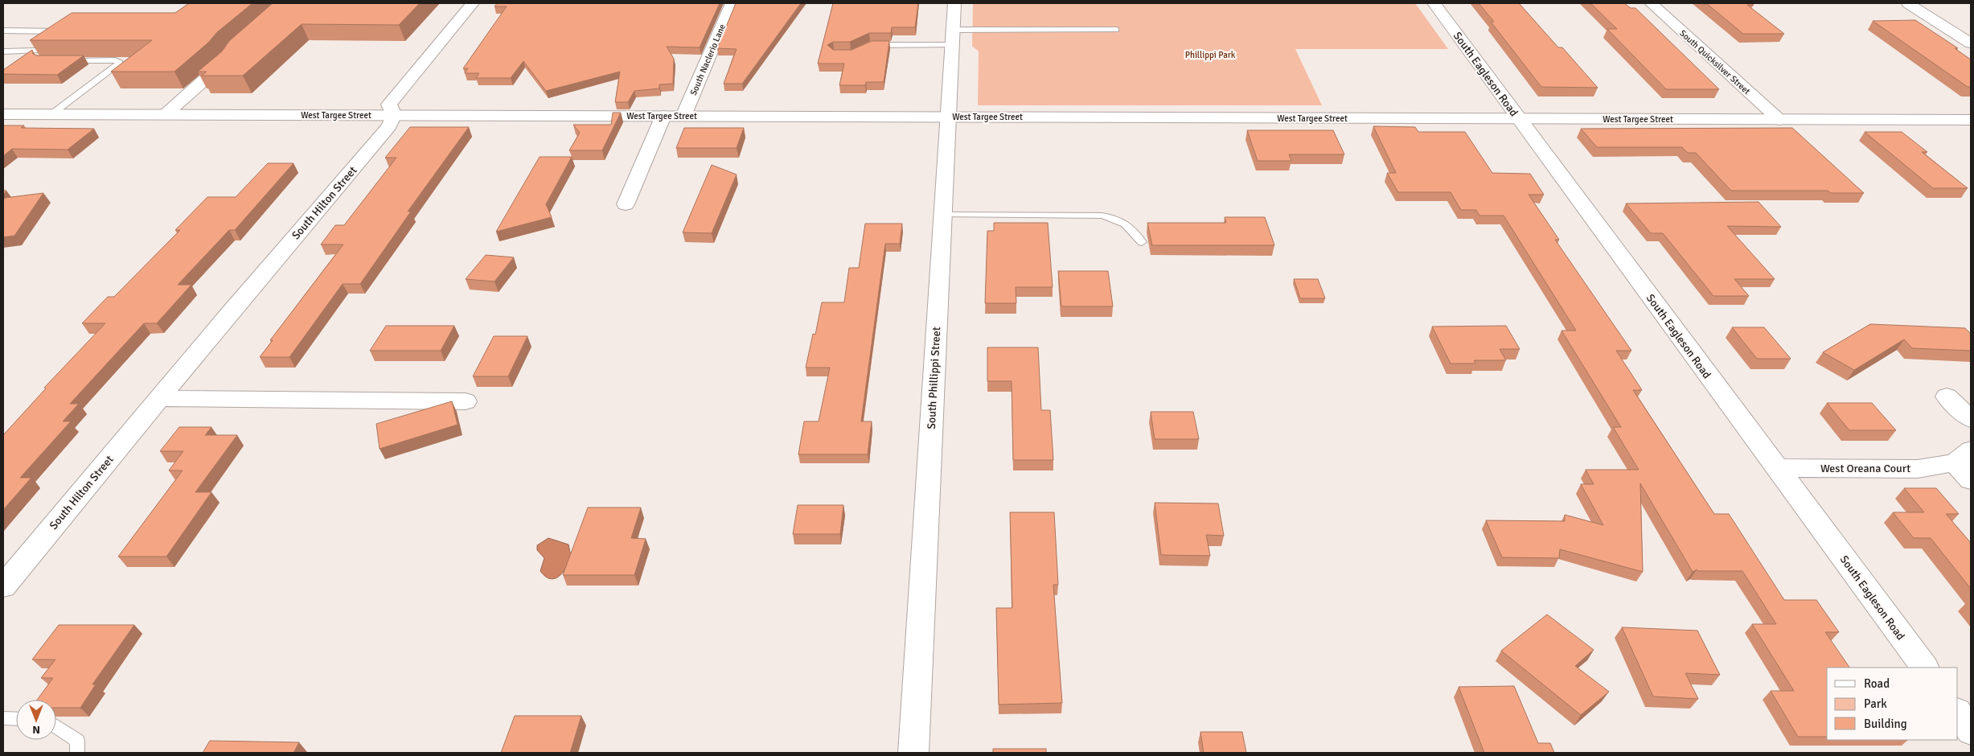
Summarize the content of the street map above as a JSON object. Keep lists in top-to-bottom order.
{
  "streets": {
    "street": [
      "South Naclerio Lane",
      "South Quicksilver Street",
      "South Eagleson Road",
      "West Targee Street",
      "South Hilton Street",
      "South Phillippi Street",
      "West Oreana Court"
    ]
  },
  "crossings": [
    ["South Naclerio Lane", "West Targee Street"],
    ["South Quicksilver Street", "West Targee Street"],
    ["South Eagleson Road", "West Targee Street"],
    ["South Eagleson Road", "West Oreana Court"],
    ["West Targee Street", "South Hilton Street"],
    ["West Targee Street", "South Phillippi Street"]
  ],
  "parks": ["Phillippi Park"],
  "legend": ["Road", "Park", "Building"],
  "north": "bottom"
}
